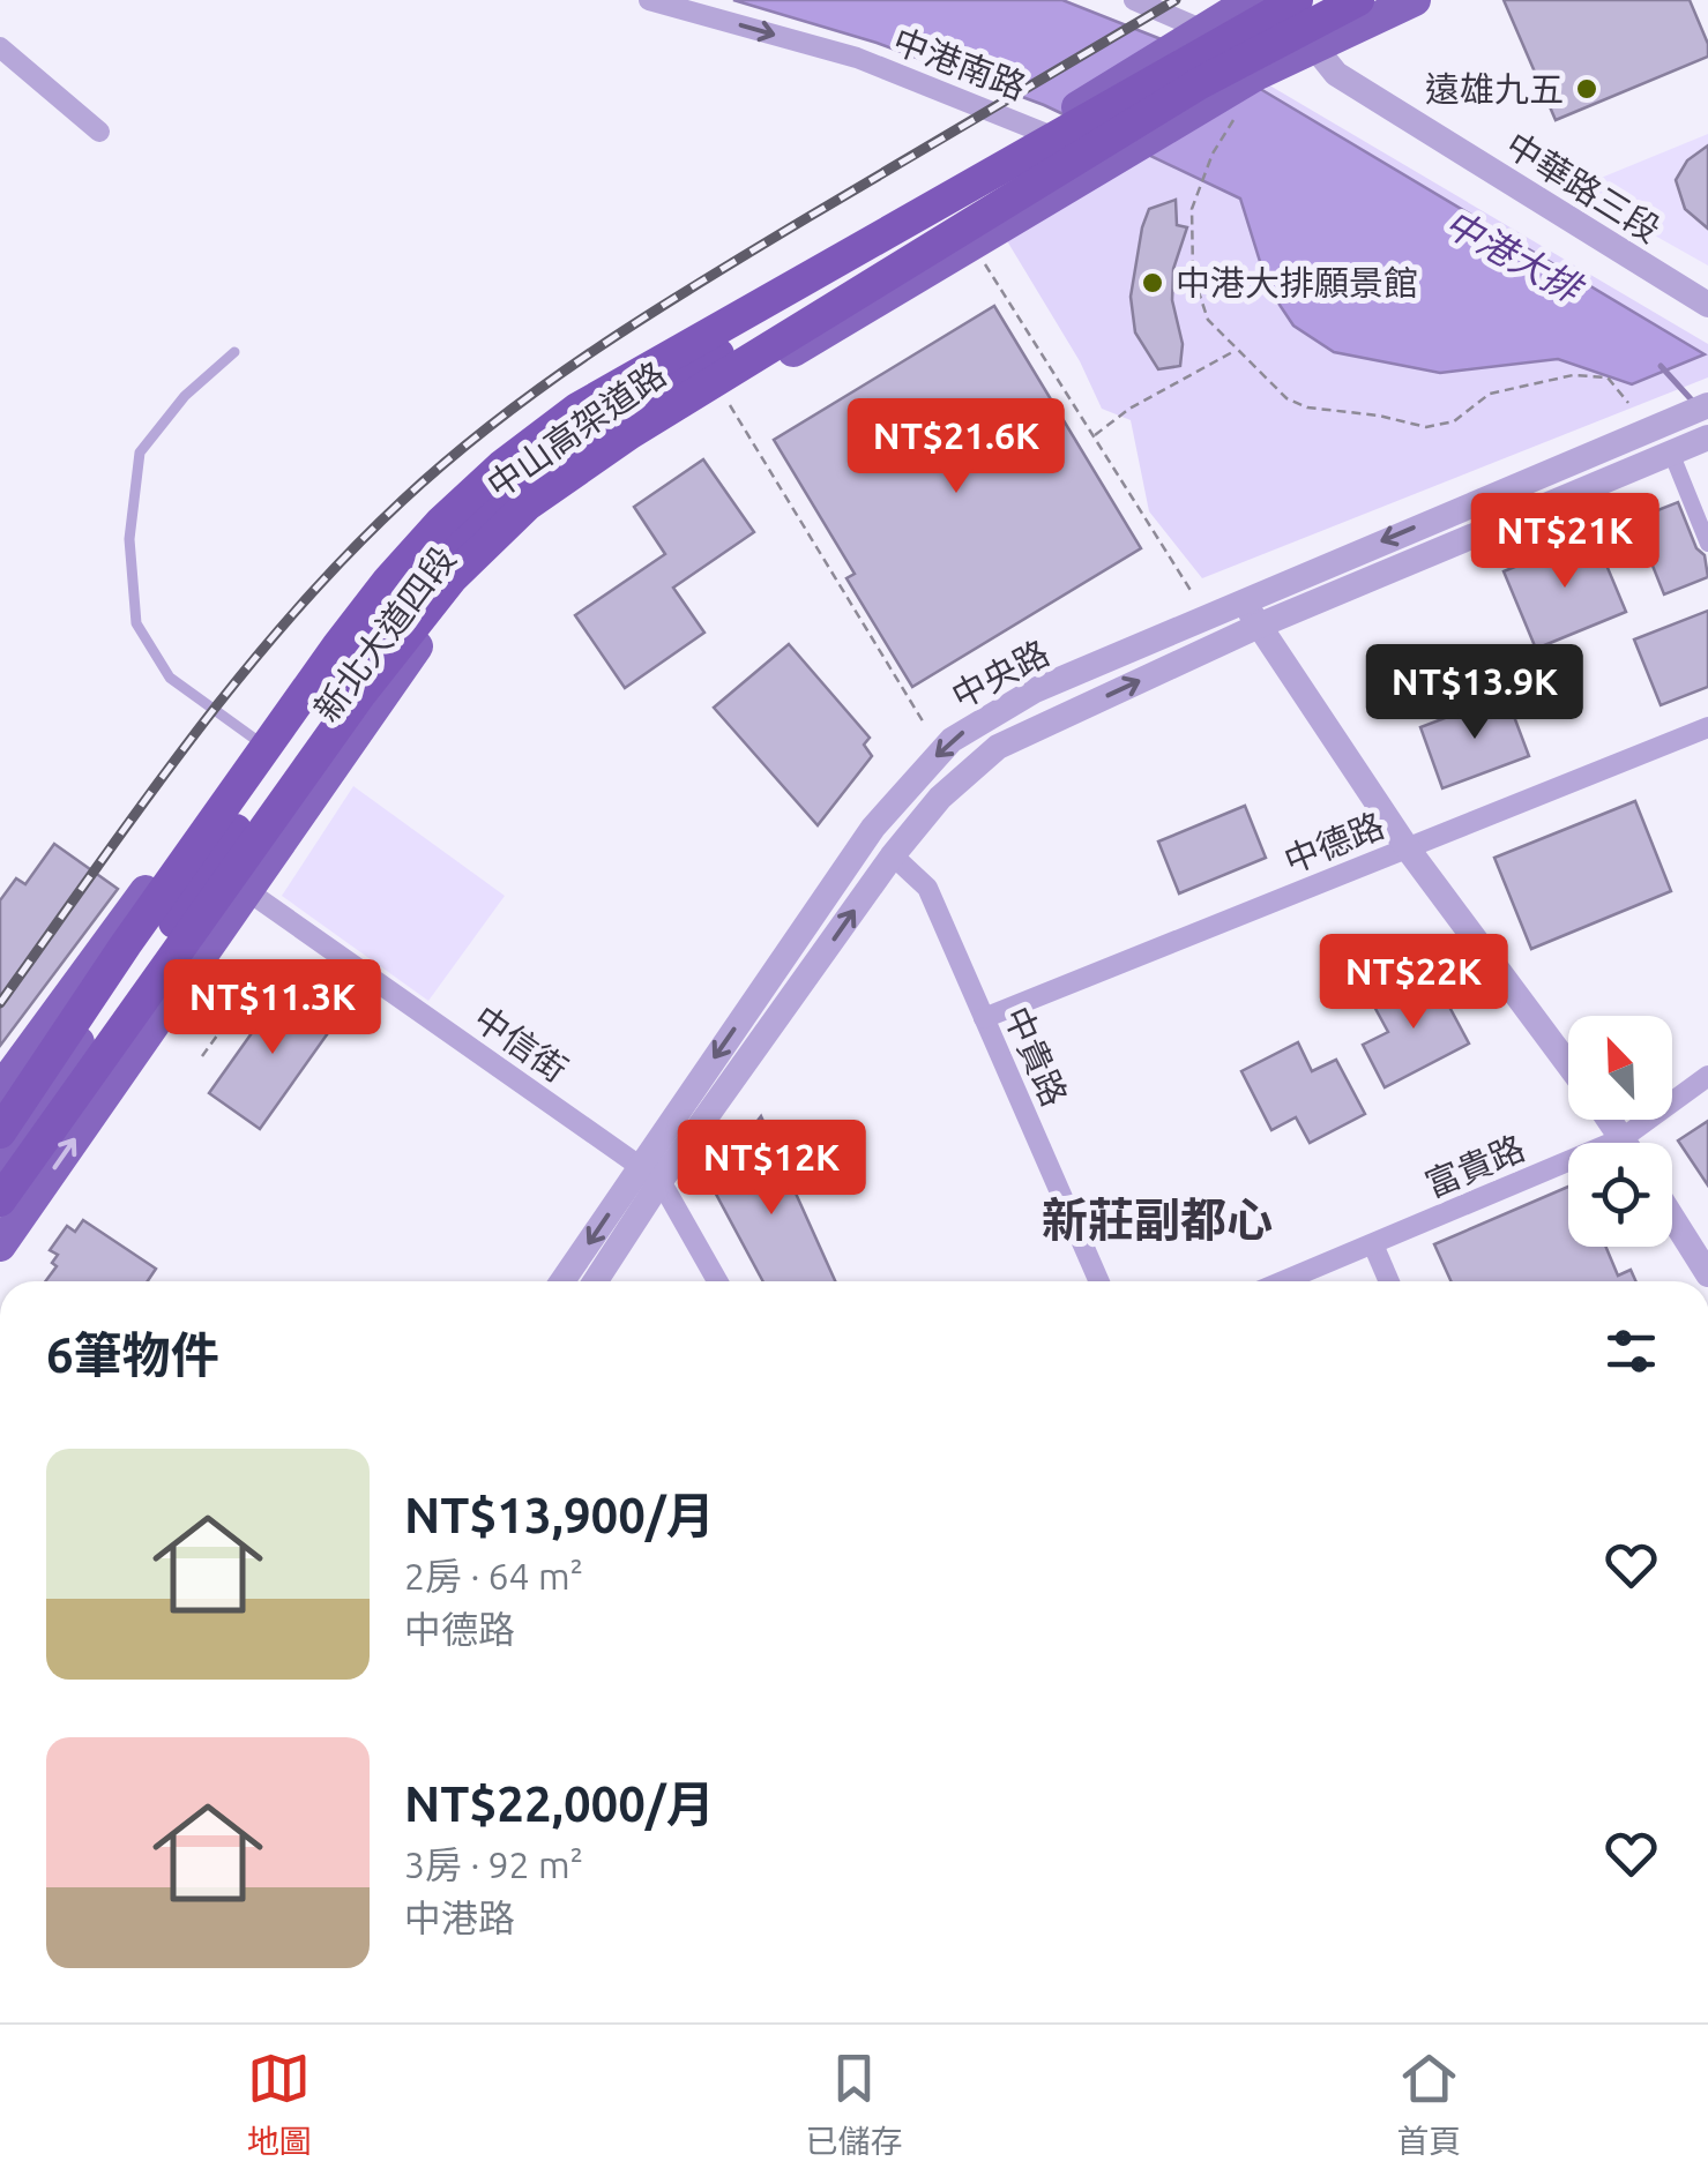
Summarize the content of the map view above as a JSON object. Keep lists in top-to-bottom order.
{
  "streets": {
    "highway": ["中山高架道路"],
    "main road": ["新北大道四段"],
    "street": [
      "中港南路",
      "中華路三段",
      "中央路",
      "中德路",
      "中信街",
      "中貴路",
      "富貴路"
    ]
  },
  "crossings": [
    ["中港南路", "新北大道四段"],
    ["中華路三段", "新北大道四段"],
    ["中山高架道路", "新北大道四段"],
    ["新北大道四段", "中信街"],
    ["中央路", "中信街"],
    ["中央路", "中貴路"],
    ["中德路", "中貴路"]
  ],
  "one_way": ["中港南路"],
  "districts": ["新莊副都心"],
  "water": ["中港大排"],
  "places": ["遠雄九五", "中港大排願景館"],
  "north": "top left",
  "page": {
    "price": [
      "NT$21.6K",
      "NT$21K",
      "NT$13.9K",
      "NT$22K",
      "NT$11.3K",
      "NT$12K"
    ],
    "heading": "6筆物件",
    "list": [
      {
        "name": "NT$13,900/月",
        "note": "2房 · 64 m² · 中德路"
      },
      {
        "name": "NT$22,000/月",
        "note": "3房 · 92 m² · 中港路"
      }
    ],
    "tabs": ["地圖", "已儲存", "首頁"]
  }
}
